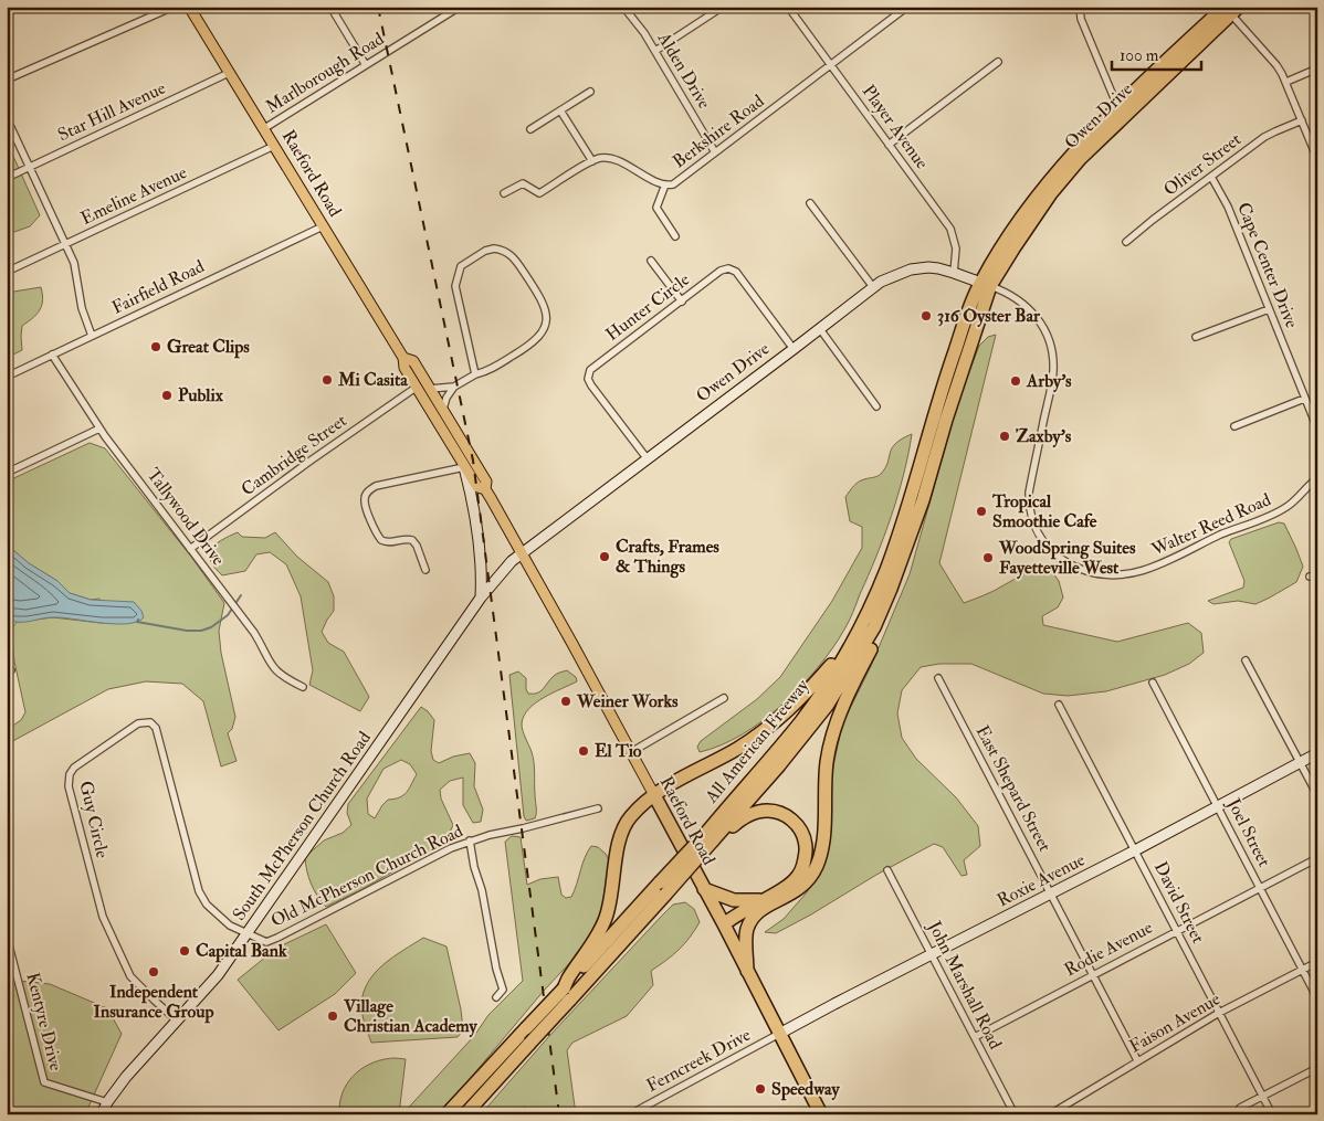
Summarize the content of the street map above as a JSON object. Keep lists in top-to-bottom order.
{
  "streets": {
    "highway": ["Owen Drive", "Raeford Road", "All American Freeway"],
    "main road": ["South McPherson Church Road", "Roxie Avenue"],
    "street": [
      "Alden Drive",
      "Marlborough Road",
      "Star Hill Avenue",
      "Player Avenue",
      "Berkshire Road",
      "Oliver Street",
      "Emeline Avenue",
      "Cape Center Drive",
      "Fairfield Road",
      "Hunter Circle",
      "Cambridge Street",
      "Tallywood Drive",
      "Walter Reed Road",
      "East Shepard Street",
      "Guy Circle",
      "Joel Street",
      "Old McPherson Church Road",
      "David Street",
      "Rodie Avenue",
      "John Marshall Road",
      "Kentyre Drive",
      "Faison Avenue",
      "Ferncreek Drive"
    ]
  },
  "crossings": [
    ["Alden Drive", "Berkshire Road"],
    ["Marlborough Road", "Raeford Road"],
    ["Star Hill Avenue", "Raeford Road"],
    ["Owen Drive", "Player Avenue"],
    ["Owen Drive", "Raeford Road"],
    ["Owen Drive", "Hunter Circle"],
    ["Owen Drive", "Walter Reed Road"],
    ["Owen Drive", "All American Freeway"],
    ["Owen Drive", "South McPherson Church Road"],
    ["Player Avenue", "Berkshire Road"],
    ["Oliver Street", "Cape Center Drive"],
    ["Raeford Road", "Emeline Avenue"],
    ["Raeford Road", "Fairfield Road"],
    ["Raeford Road", "Cambridge Street"],
    ["Raeford Road", "South McPherson Church Road"],
    ["Raeford Road", "Roxie Avenue"],
    ["Raeford Road", "Ferncreek Drive"],
    ["Fairfield Road", "Tallywood Drive"],
    ["Cambridge Street", "Tallywood Drive"],
    ["Walter Reed Road", "All American Freeway"],
    ["East Shepard Street", "Roxie Avenue"],
    ["East Shepard Street", "Rodie Avenue"],
    ["East Shepard Street", "Faison Avenue"],
    ["Guy Circle", "South McPherson Church Road"],
    ["Guy Circle", "Old McPherson Church Road"],
    ["South McPherson Church Road", "Old McPherson Church Road"],
    ["South McPherson Church Road", "Kentyre Drive"],
    ["Joel Street", "Roxie Avenue"],
    ["Joel Street", "Rodie Avenue"],
    ["Joel Street", "Faison Avenue"],
    ["Roxie Avenue", "David Street"],
    ["Roxie Avenue", "John Marshall Road"],
    ["Roxie Avenue", "Ferncreek Drive"],
    ["David Street", "Rodie Avenue"],
    ["David Street", "Faison Avenue"],
    ["Rodie Avenue", "John Marshall Road"]
  ],
  "places": [
    "316 Oyster Bar",
    "Great Clips",
    "Mi Casita",
    "Arby's",
    "Publix",
    "Zaxby's",
    "Tropical Smoothie Cafe",
    "Crafts, Frames & Things",
    "WoodSpring Suites Fayetteville West",
    "Weiner Works",
    "El Tio",
    "Capital Bank",
    "Independent Insurance Group",
    "Village Christian Academy",
    "Speedway"
  ],
  "scale_bar": "100 m"
}
